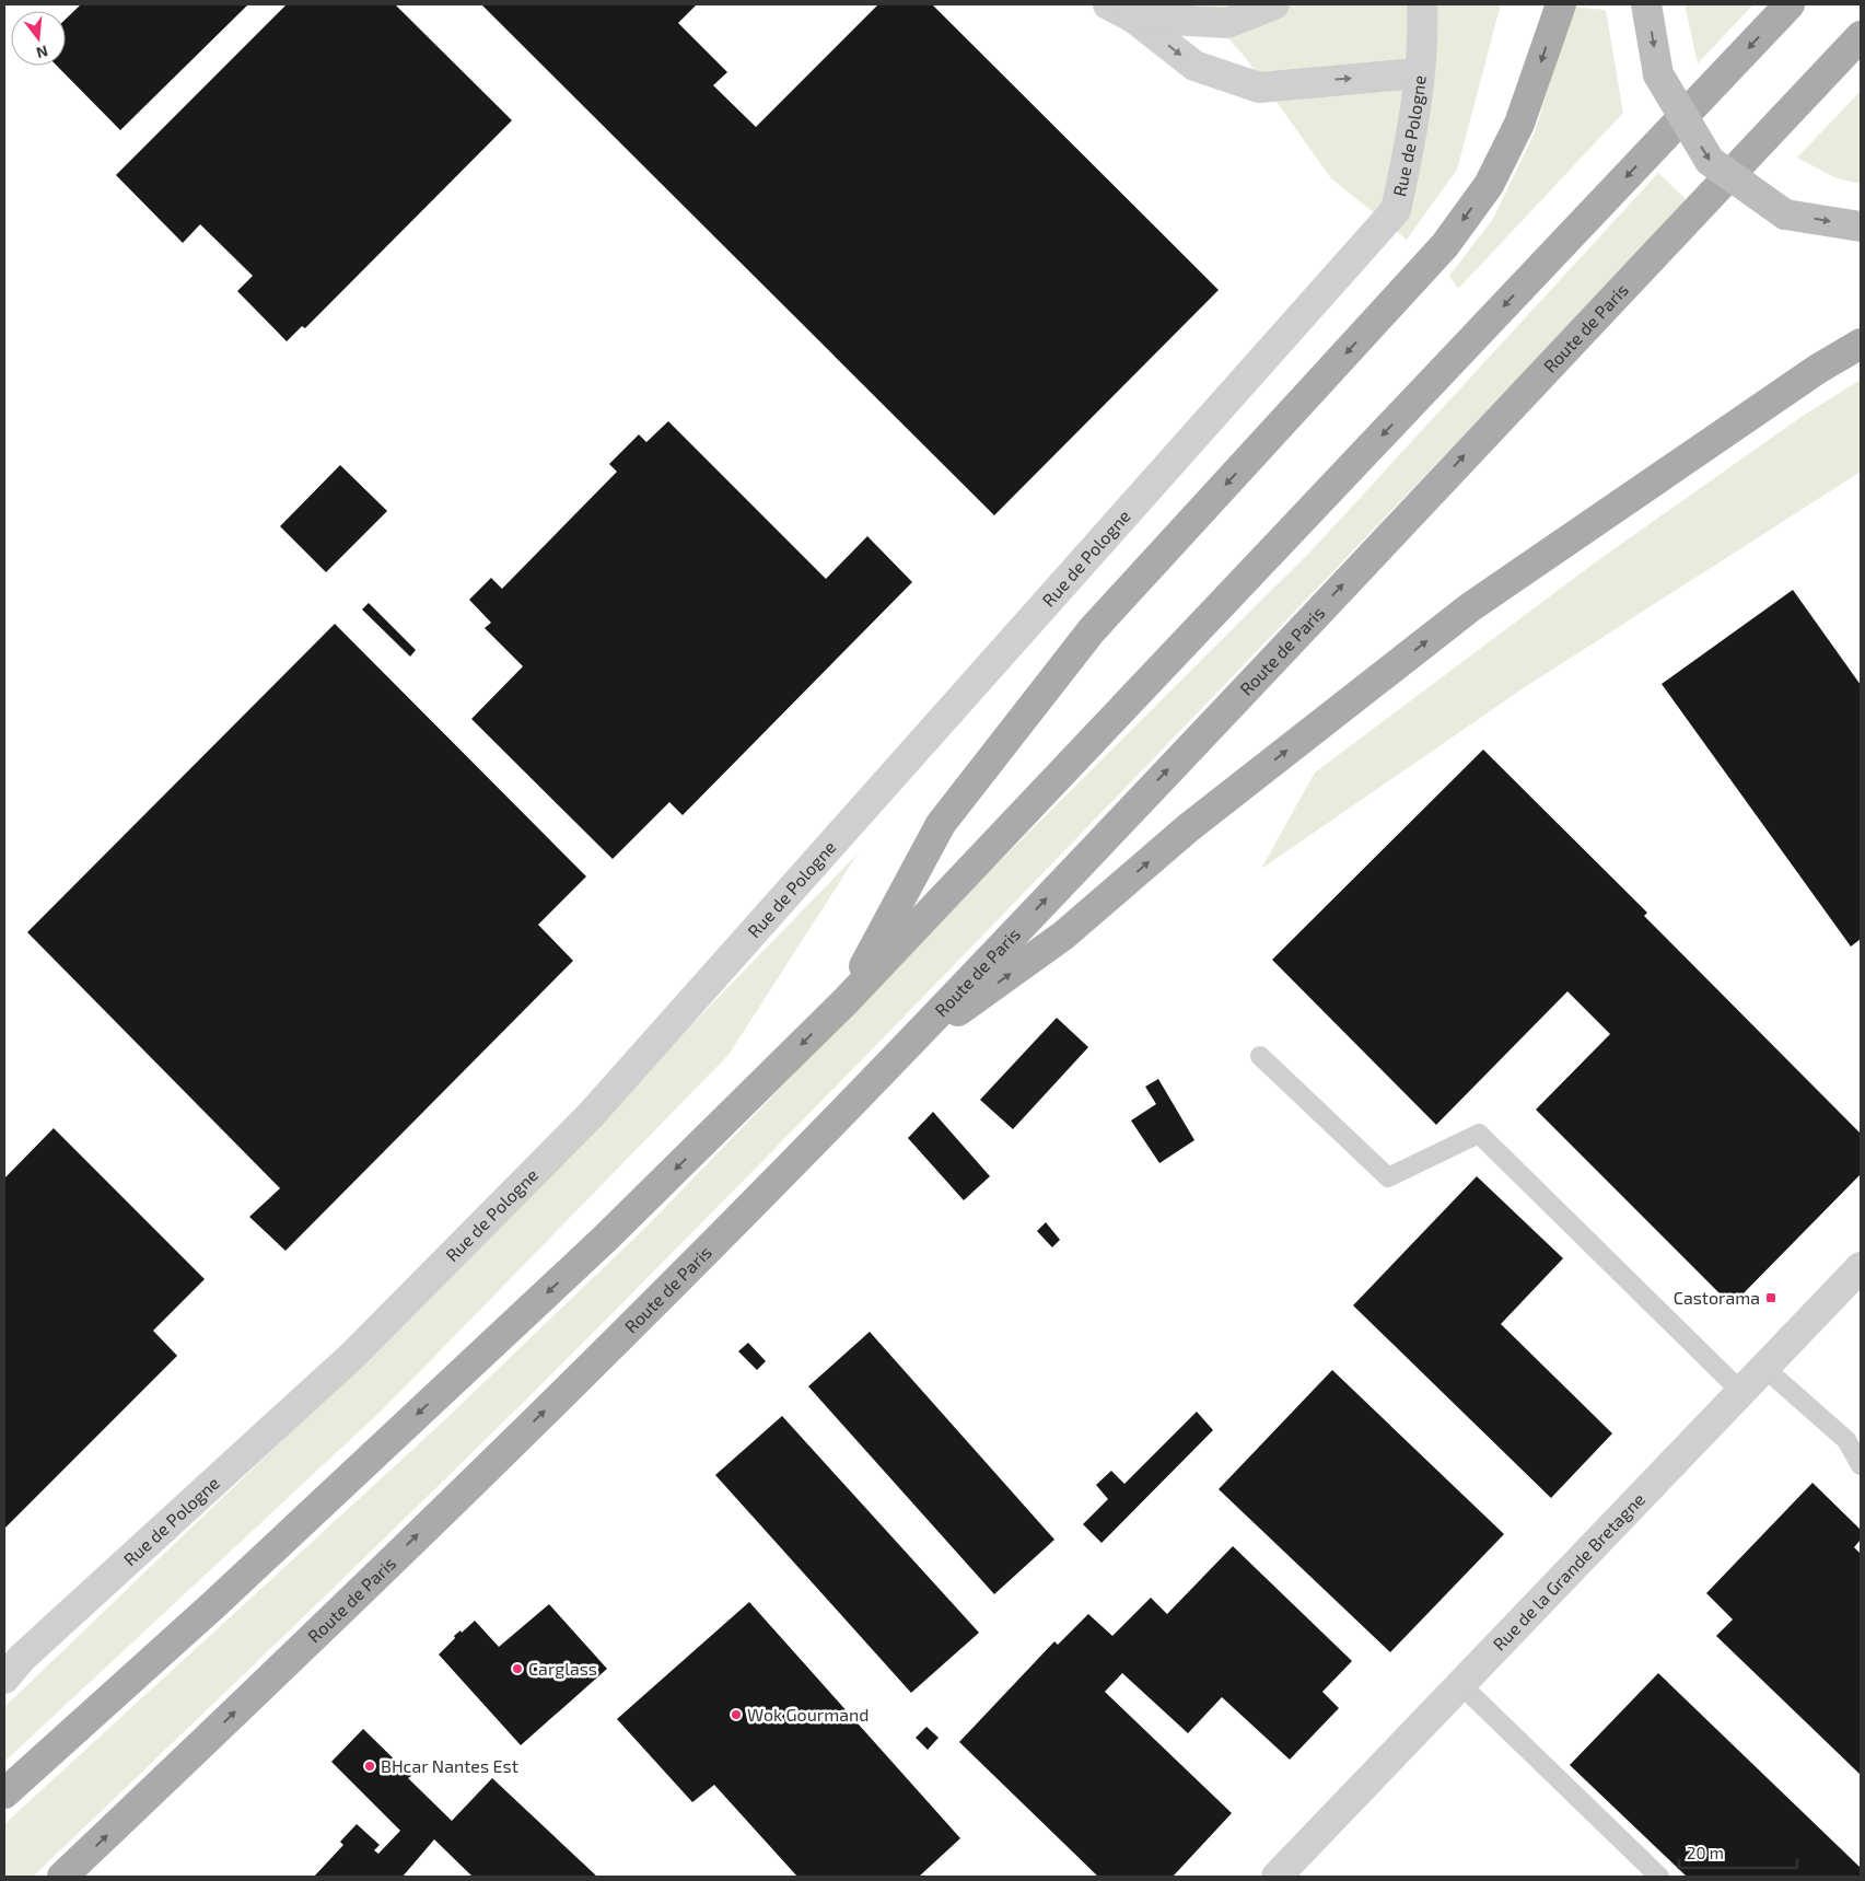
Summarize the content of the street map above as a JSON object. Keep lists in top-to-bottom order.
{
  "streets": {
    "main road": ["Route de Paris"],
    "street": ["Rue de Pologne", "Rue de la Grande Bretagne"]
  },
  "places": {
    "transit": ["Castorama"],
    "other": ["Carglass", "Wok Gourmand", "BHcar Nantes Est"]
  },
  "scale_bar": "20 m",
  "north": "bottom"
}
